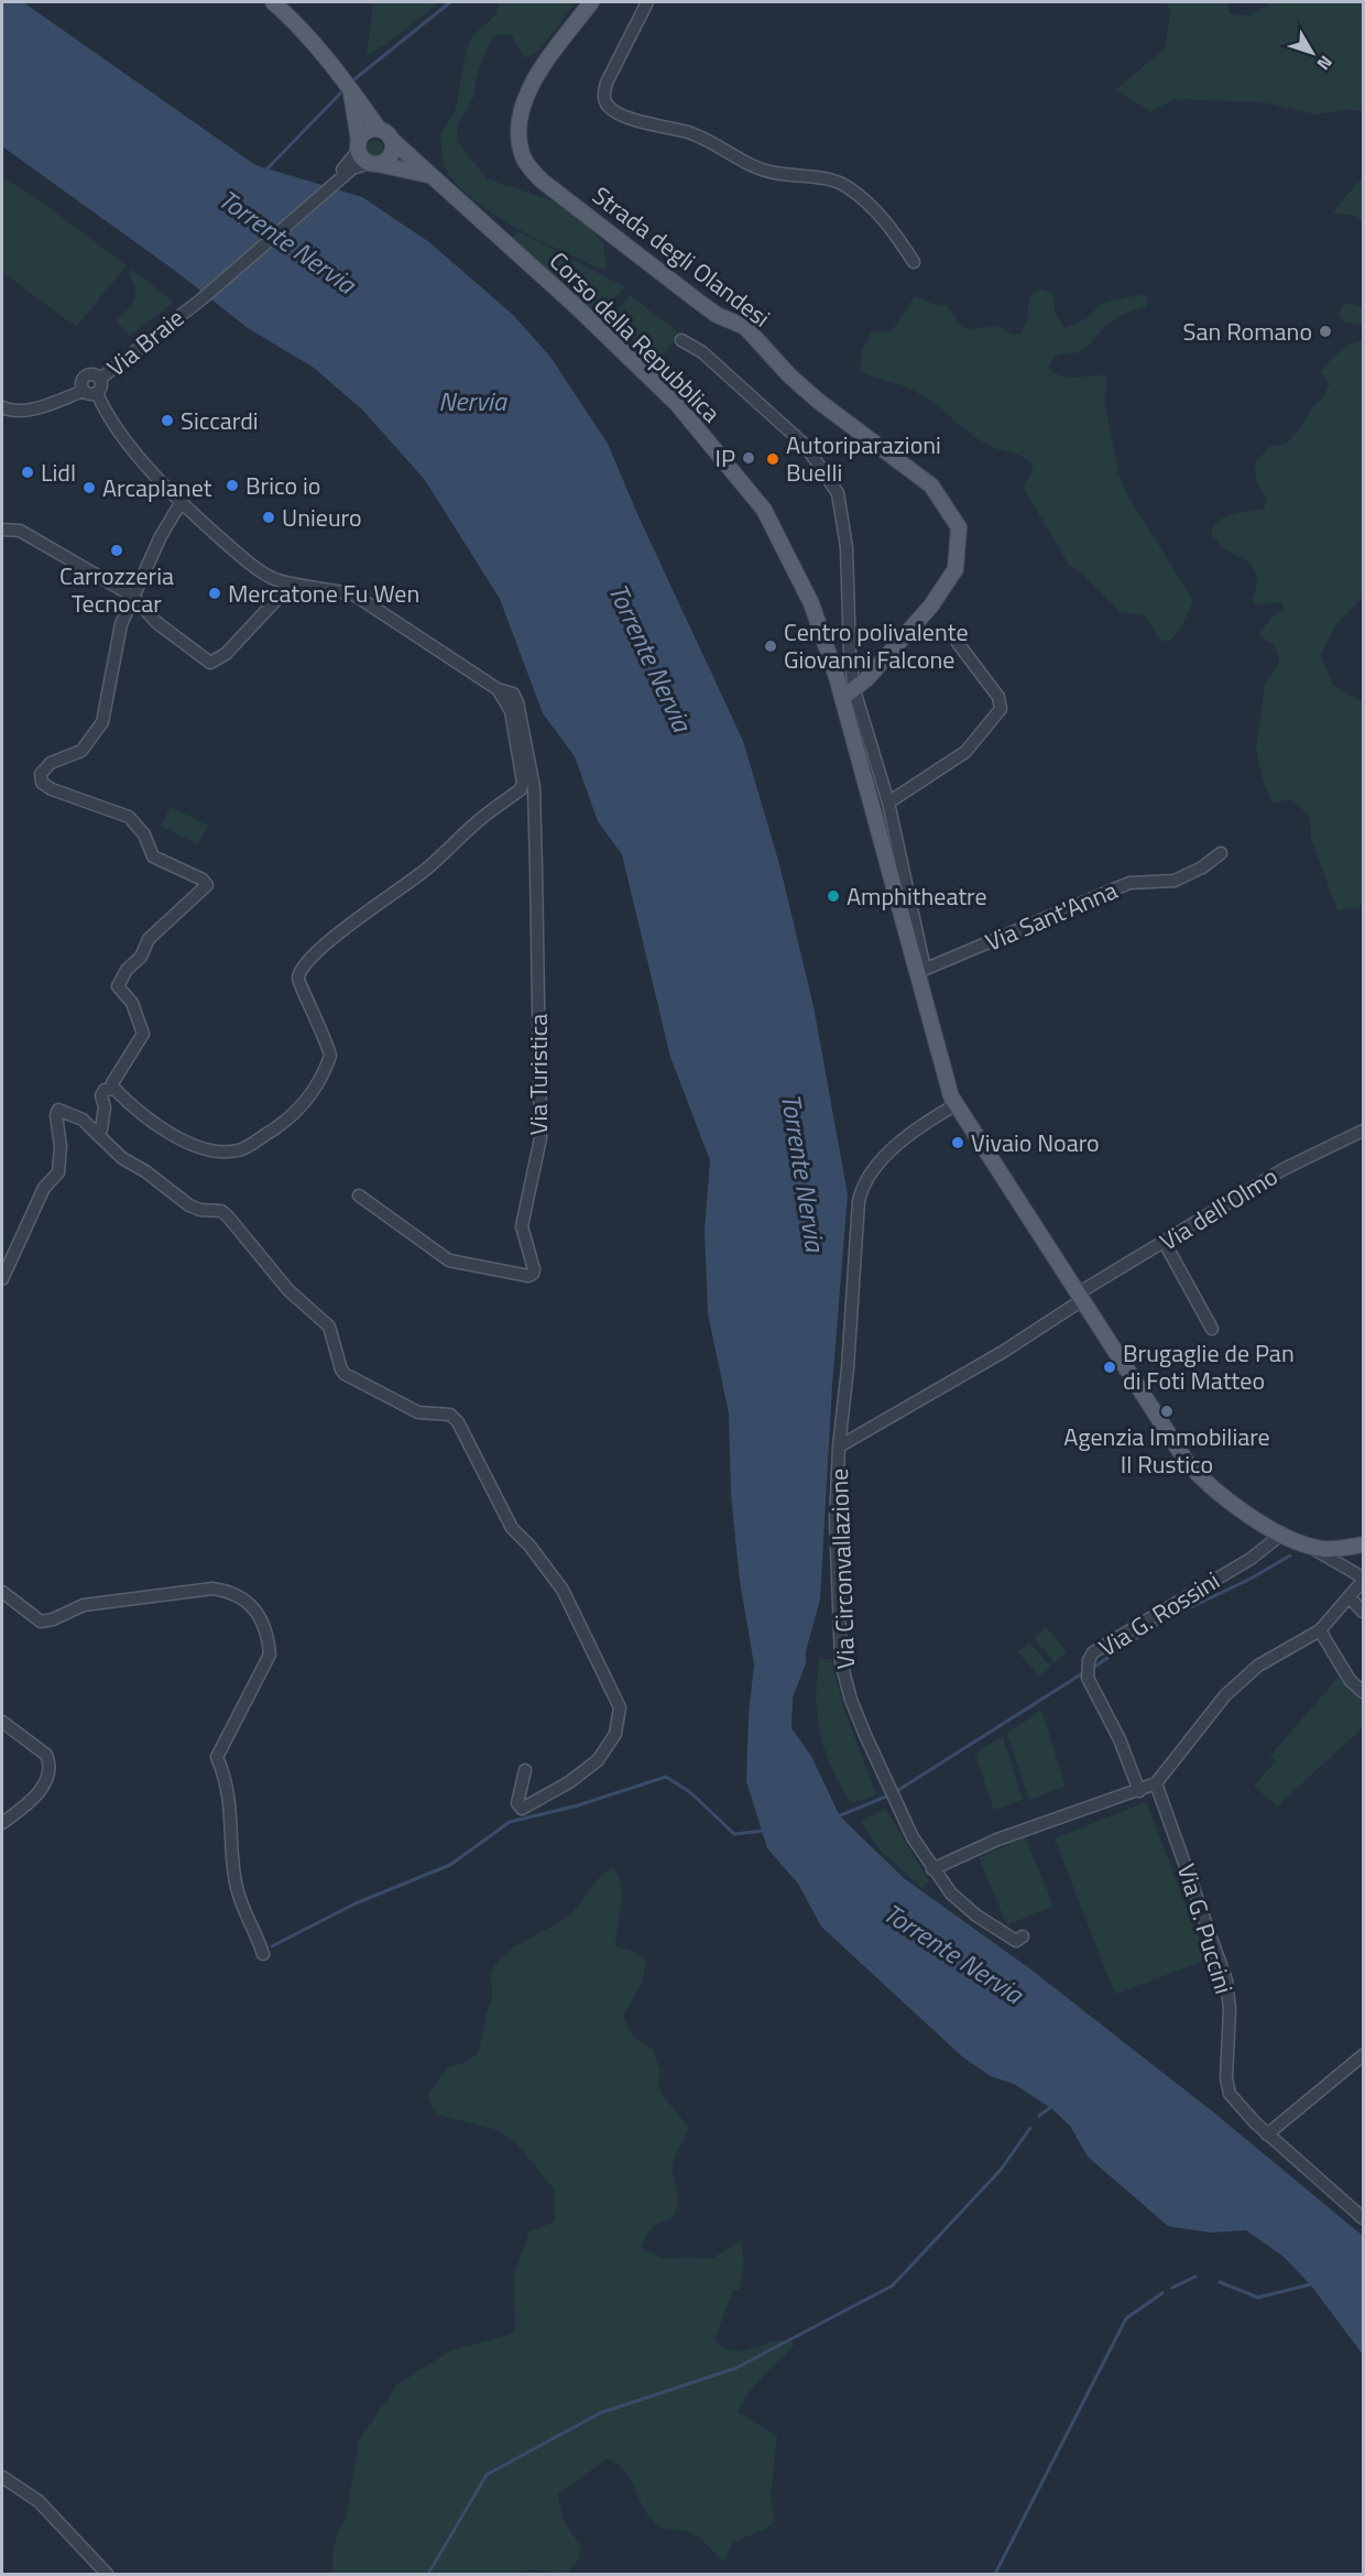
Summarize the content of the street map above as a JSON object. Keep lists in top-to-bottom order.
{
  "streets": {
    "main road": ["Strada degli Olandesi", "Corso della Repubblica"],
    "street": [
      "Via Braie",
      "Via Sant'Anna",
      "Via Turistica",
      "Via dell'Olmo",
      "Via Circonvallazione",
      "Via G. Rossini",
      "Via G. Puccini"
    ]
  },
  "crossings": [
    ["Strada degli Olandesi", "Corso della Repubblica"],
    ["Corso della Repubblica", "Via Sant'Anna"],
    ["Corso della Repubblica", "Via dell'Olmo"],
    ["Corso della Repubblica", "Via Circonvallazione"],
    ["Corso della Repubblica", "Via G. Rossini"],
    ["Via Braie", "Via Turistica"],
    ["Via dell'Olmo", "Via Circonvallazione"]
  ],
  "water": ["Torrente Nervia", "Nervia"],
  "places": [
    "San Romano",
    "Siccardi",
    "IP",
    "Autoriparazioni Buelli",
    "Lidl",
    "Brico io",
    "Arcaplanet",
    "Unieuro",
    "Carrozzeria Tecnocar",
    "Mercatone Fu Wen",
    "Centro polivalente Giovanni Falcone",
    "Amphitheatre",
    "Vivaio Noaro",
    "Brugaglie de Pan di Foti Matteo",
    "Agenzia Immobiliare Il Rustico"
  ],
  "north": "bottom right"
}
